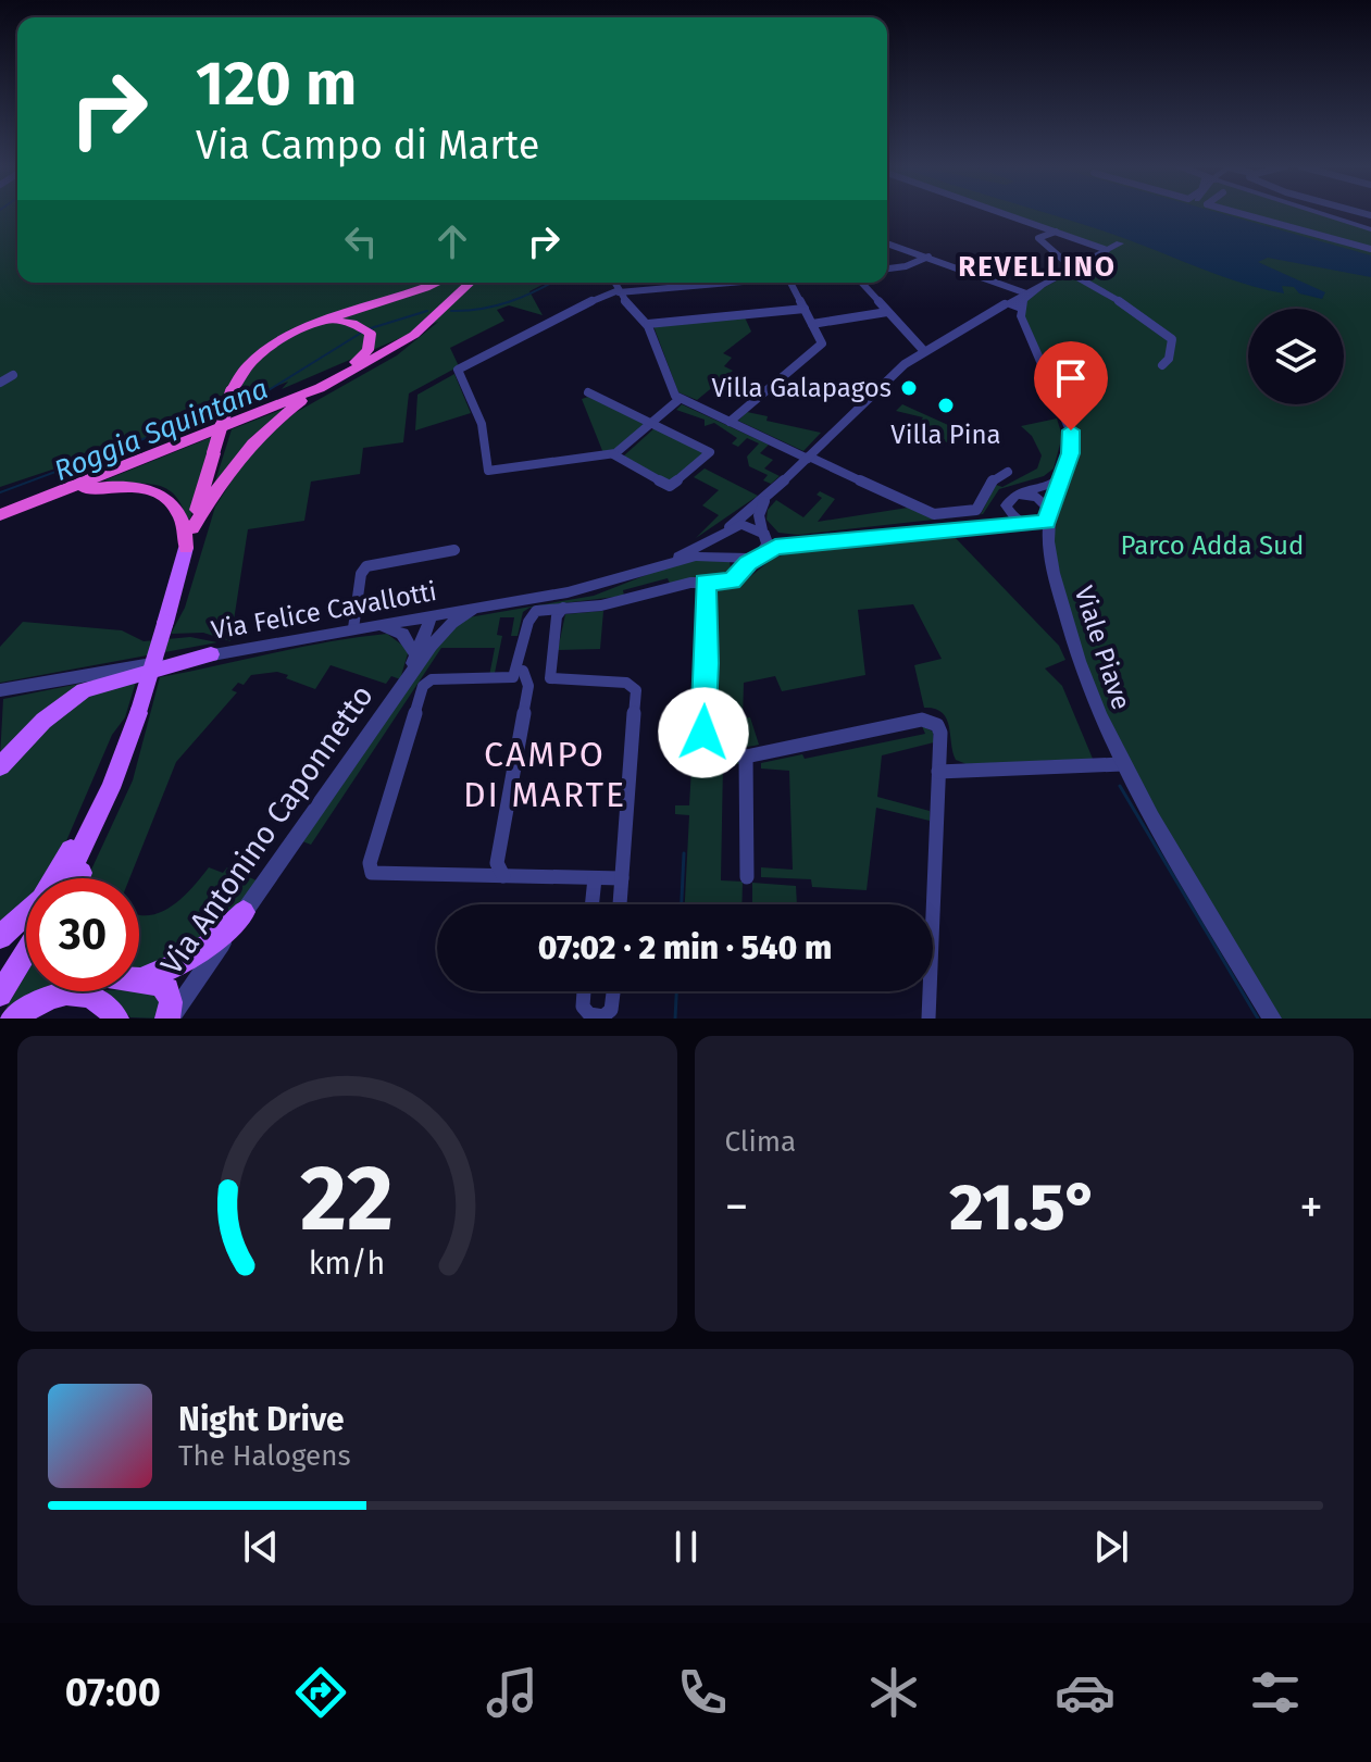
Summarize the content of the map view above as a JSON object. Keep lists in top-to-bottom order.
{
  "streets": {
    "street": ["Via Felice Cavallotti", "Viale Piave", "Via Antonino Caponnetto"]
  },
  "crossings": [
    ["Via Felice Cavallotti", "Viale Piave"],
    ["Via Felice Cavallotti", "Via Antonino Caponnetto"]
  ],
  "districts": ["REVELLINO", "CAMPO DI MARTE"],
  "water": ["Roggia Squintana"],
  "parks": ["Parco Adda Sud"],
  "places": ["Villa Galapagos", "Villa Pina"],
  "page": {
    "turn": ["120 m", "Via Campo di Marte"],
    "limit": "30",
    "trip": "07:02 · 2 min · 540 m",
    "tile": "Clima",
    "heat": ["−", "21.5°", "+"],
    "song": ["Night Drive", "The Halogens"],
    "tabs": "07:00",
    "gauge": ["22", "km/h"]
  }
}
